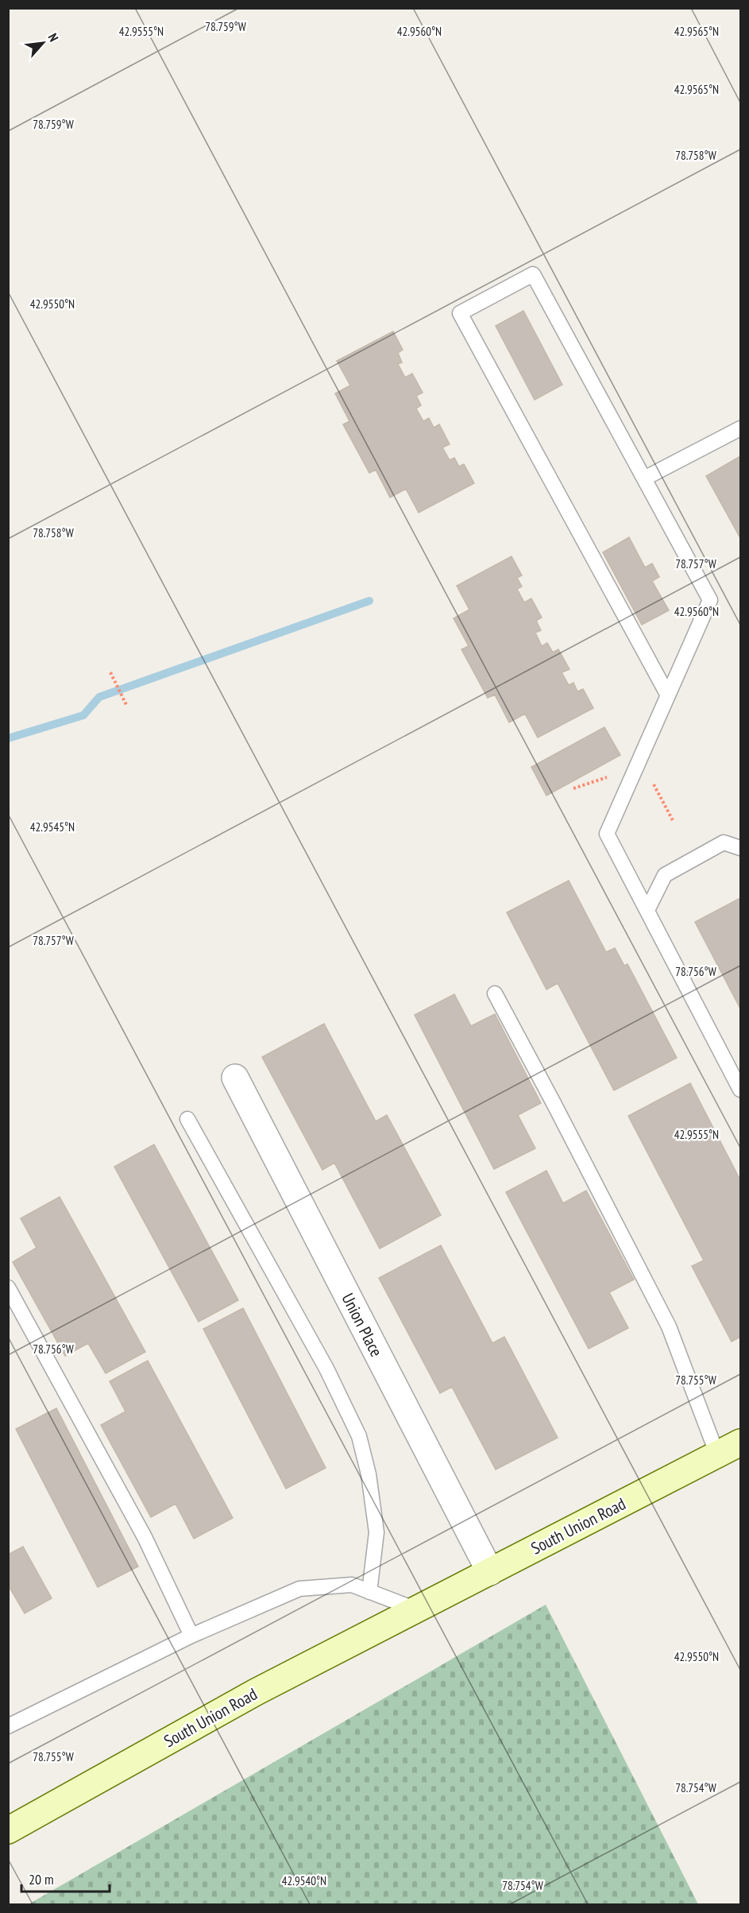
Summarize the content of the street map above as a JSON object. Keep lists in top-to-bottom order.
{
  "streets": {
    "main road": ["South Union Road"],
    "street": ["Union Place"]
  },
  "crossings": [
    ["Union Place", "South Union Road"]
  ],
  "scale_bar": "20 m",
  "north": "top right",
  "coordinates": [
    "78.759°W",
    "42.9555°N",
    "42.9560°N",
    "42.9565°N",
    "78.758°W",
    "42.9550°N",
    "78.757°W",
    "42.9545°N",
    "78.756°W",
    "78.755°W",
    "78.754°W",
    "42.9540°N"
  ]
}
